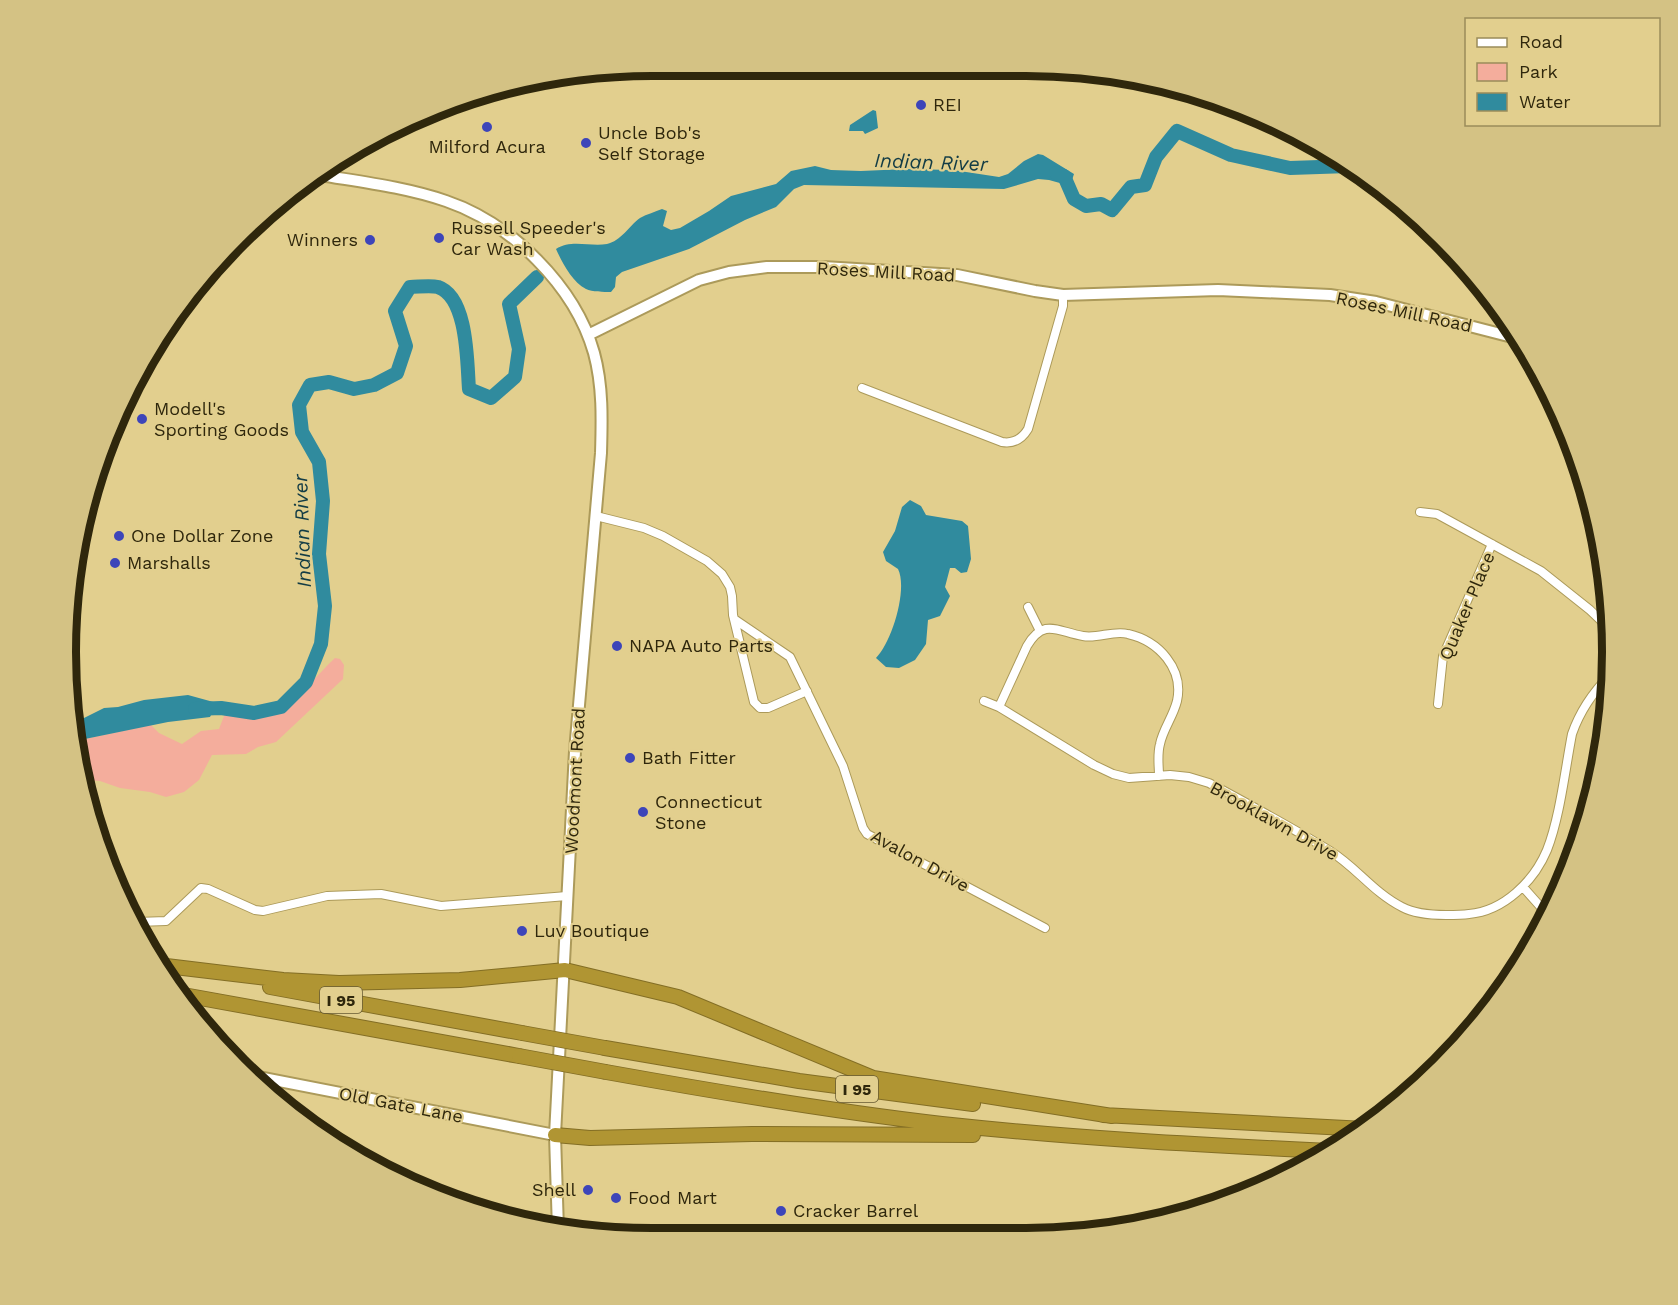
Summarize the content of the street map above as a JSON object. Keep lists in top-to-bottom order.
{
  "streets": {
    "highway": ["I 95"],
    "main road": ["Roses Mill Road", "Woodmont Road", "Old Gate Lane"],
    "street": ["Quaker Place", "Brooklawn Drive", "Avalon Drive"]
  },
  "crossings": [
    ["Roses Mill Road", "Woodmont Road"],
    ["Woodmont Road", "Old Gate Lane"]
  ],
  "water": ["Indian River"],
  "places": [
    "REI",
    "Milford Acura",
    "Uncle Bob's Self Storage",
    "Russell Speeder's Car Wash",
    "Winners",
    "Modell's Sporting Goods",
    "One Dollar Zone",
    "Marshalls",
    "NAPA Auto Parts",
    "Bath Fitter",
    "Connecticut Stone",
    "Luv Boutique",
    "Shell",
    "Food Mart",
    "Cracker Barrel"
  ],
  "legend": ["Road", "Park", "Water"]
}
